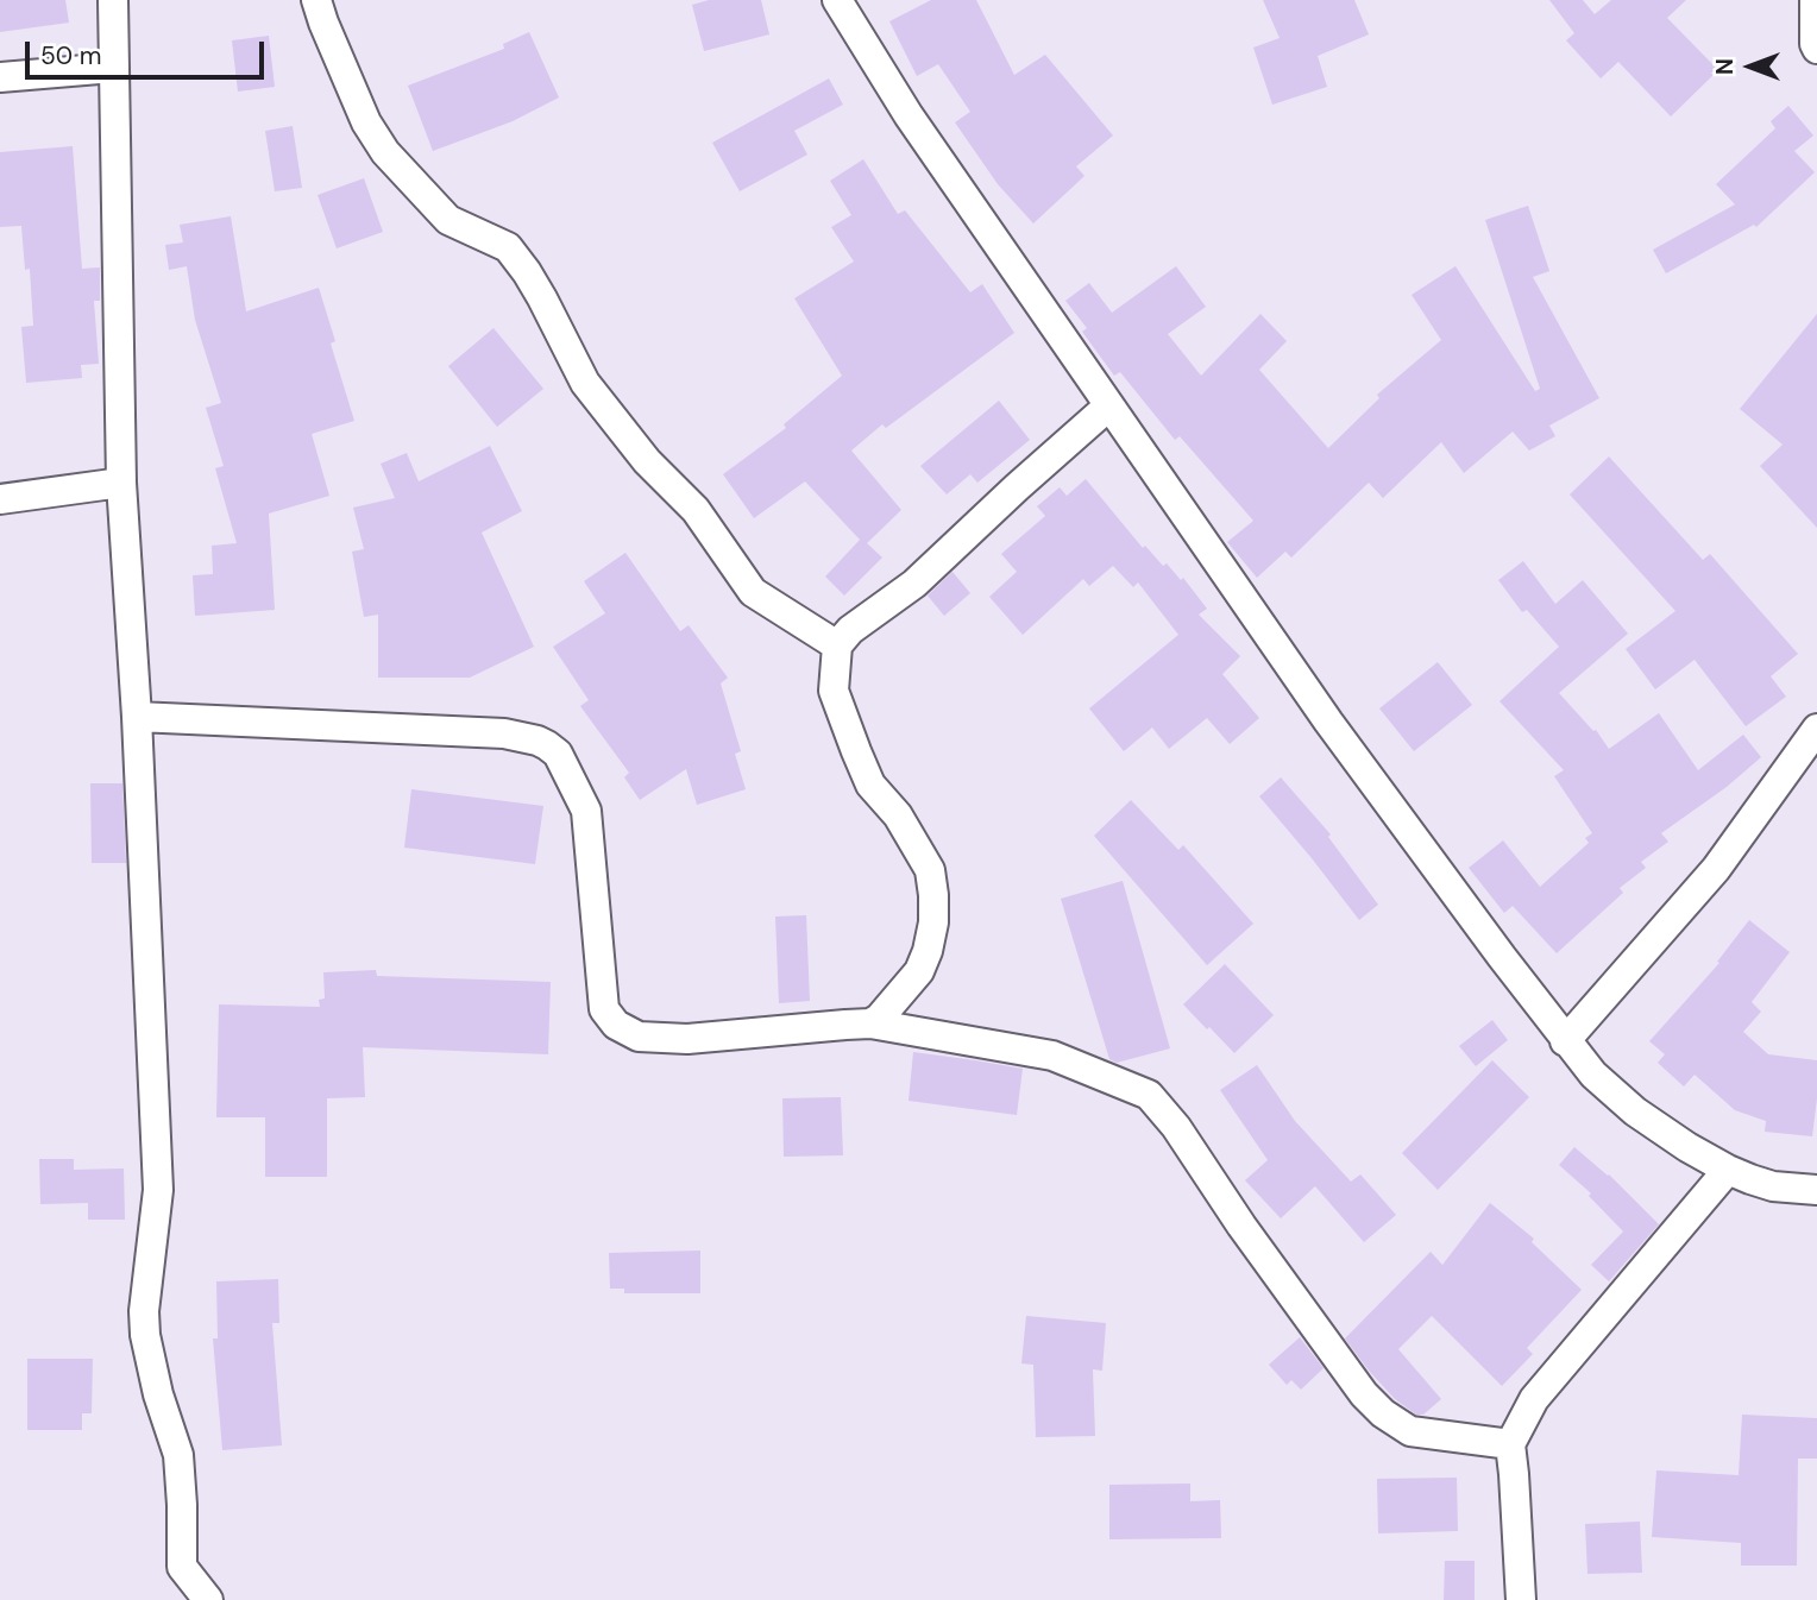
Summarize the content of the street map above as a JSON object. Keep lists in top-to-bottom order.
{
  "scale_bar": "50 m",
  "north": "left"
}
